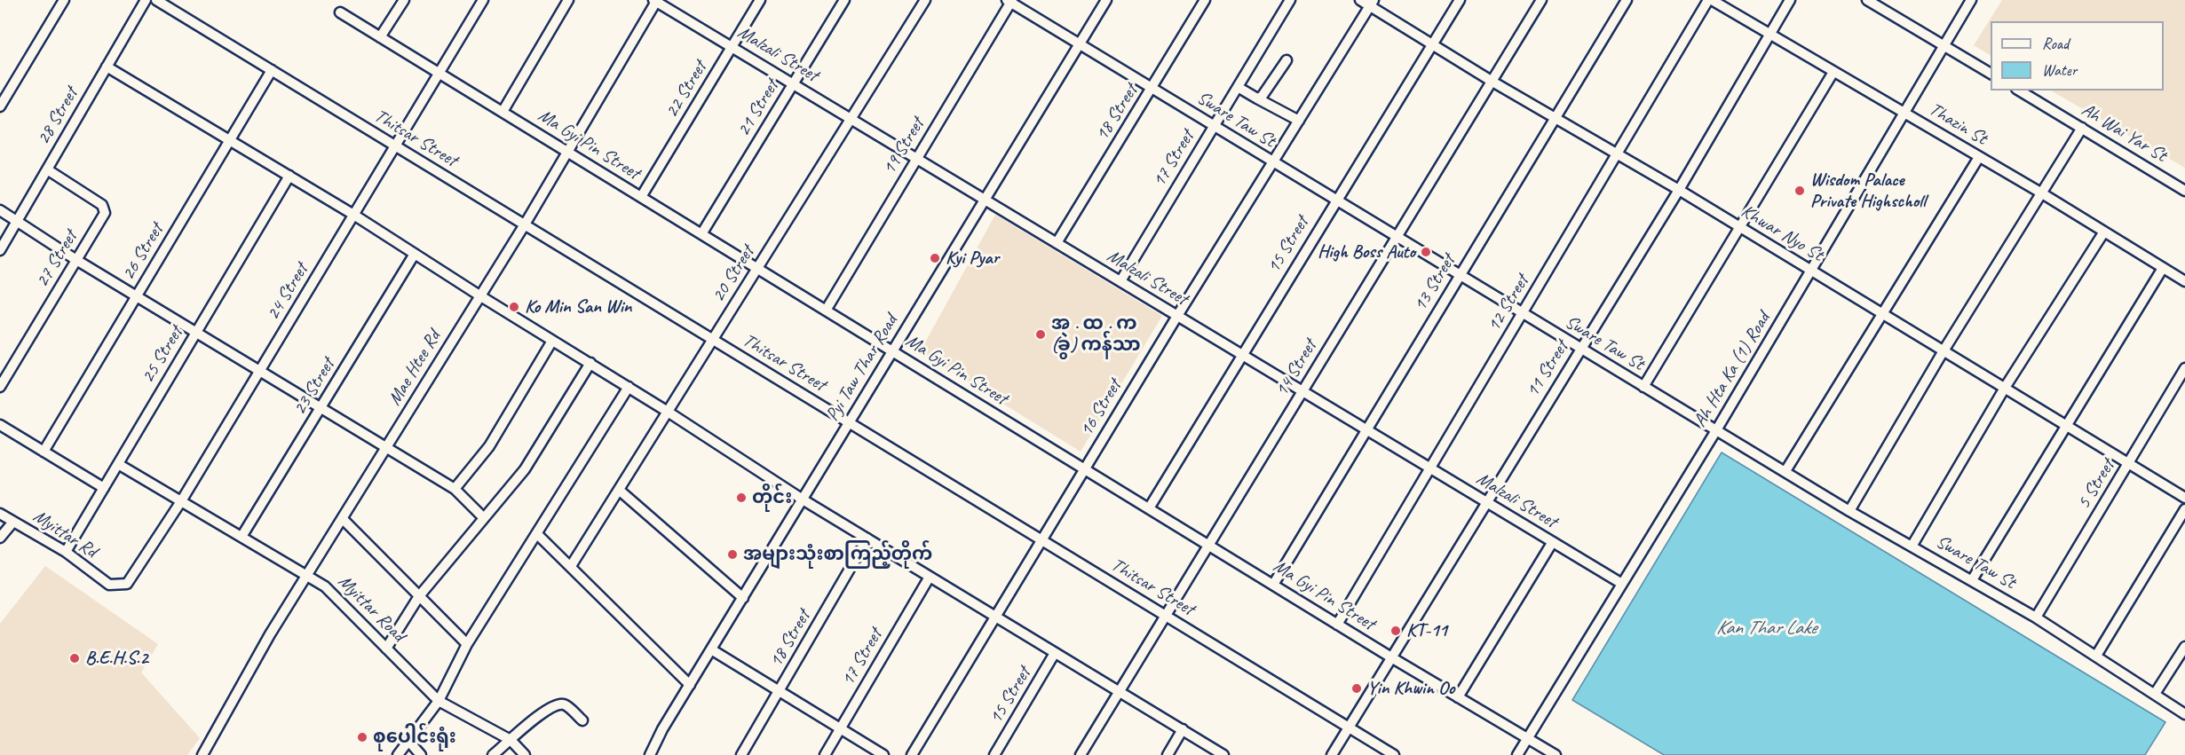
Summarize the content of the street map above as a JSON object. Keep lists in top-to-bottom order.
{
  "streets": {
    "street": [
      "Malzali Street",
      "22 Street",
      "21 Street",
      "18 Street",
      "28 Street",
      "Sware Taw St",
      "Thazin St",
      "Ah Wai Yar St",
      "Thitsar Street",
      "Ma Gyi Pin Street",
      "19 Street",
      "17 Street",
      "Khwar Nyo St",
      "15 Street",
      "26 Street",
      "27 Street",
      "20 Street",
      "13 Street",
      "24 Street",
      "12 Street",
      "25 Street",
      "Mae Htee Rd",
      "Pyi Taw Thar Road",
      "14 Street",
      "11 Street",
      "Ah Hta Ka (1) Road",
      "23 Street",
      "16 Street",
      "5 Street",
      "Myittar Rd",
      "Myittar Road"
    ]
  },
  "crossings": [
    ["Malzali Street", "22 Street"],
    ["Malzali Street", "21 Street"],
    ["Malzali Street", "18 Street"],
    ["Malzali Street", "19 Street"],
    ["Malzali Street", "17 Street"],
    ["Malzali Street", "15 Street"],
    ["Malzali Street", "20 Street"],
    ["Malzali Street", "13 Street"],
    ["Malzali Street", "12 Street"],
    ["Malzali Street", "Mae Htee Rd"],
    ["Malzali Street", "Pyi Taw Thar Road"],
    ["Malzali Street", "14 Street"],
    ["Malzali Street", "11 Street"],
    ["Malzali Street", "Ah Hta Ka (1) Road"],
    ["Malzali Street", "16 Street"],
    ["22 Street", "Ma Gyi Pin Street"],
    ["21 Street", "Ma Gyi Pin Street"],
    ["18 Street", "Sware Taw St"],
    ["28 Street", "27 Street"],
    ["Sware Taw St", "19 Street"],
    ["Sware Taw St", "17 Street"],
    ["Sware Taw St", "15 Street"],
    ["Sware Taw St", "13 Street"],
    ["Sware Taw St", "12 Street"],
    ["Sware Taw St", "Pyi Taw Thar Road"],
    ["Sware Taw St", "14 Street"],
    ["Sware Taw St", "11 Street"],
    ["Sware Taw St", "Ah Hta Ka (1) Road"],
    ["Sware Taw St", "16 Street"],
    ["Sware Taw St", "5 Street"],
    ["Thazin St", "12 Street"],
    ["Thazin St", "11 Street"],
    ["Thazin St", "Ah Hta Ka (1) Road"],
    ["Thitsar Street", "26 Street"],
    ["Thitsar Street", "20 Street"],
    ["Thitsar Street", "24 Street"],
    ["Thitsar Street", "Mae Htee Rd"],
    ["Thitsar Street", "Pyi Taw Thar Road"],
    ["Thitsar Street", "14 Street"],
    ["Thitsar Street", "11 Street"],
    ["Thitsar Street", "16 Street"],
    ["Ma Gyi Pin Street", "19 Street"],
    ["Ma Gyi Pin Street", "15 Street"],
    ["Ma Gyi Pin Street", "20 Street"],
    ["Ma Gyi Pin Street", "13 Street"],
    ["Ma Gyi Pin Street", "24 Street"],
    ["Ma Gyi Pin Street", "12 Street"],
    ["Ma Gyi Pin Street", "Mae Htee Rd"],
    ["Ma Gyi Pin Street", "Pyi Taw Thar Road"],
    ["Ma Gyi Pin Street", "14 Street"],
    ["Ma Gyi Pin Street", "11 Street"],
    ["Ma Gyi Pin Street", "Ah Hta Ka (1) Road"],
    ["Ma Gyi Pin Street", "16 Street"],
    ["Khwar Nyo St", "15 Street"],
    ["Khwar Nyo St", "13 Street"],
    ["Khwar Nyo St", "12 Street"],
    ["Khwar Nyo St", "14 Street"],
    ["Khwar Nyo St", "11 Street"],
    ["Khwar Nyo St", "Ah Hta Ka (1) Road"],
    ["Khwar Nyo St", "16 Street"],
    ["Khwar Nyo St", "5 Street"],
    ["24 Street", "Myittar Rd"],
    ["24 Street", "Myittar Road"],
    ["25 Street", "Myittar Rd"],
    ["25 Street", "Myittar Road"],
    ["Mae Htee Rd", "Myittar Road"],
    ["23 Street", "Myittar Road"]
  ],
  "water": ["Kan Thar Lake"],
  "places": [
    "Wisdom Palace Private Highscholl",
    "High Boss Auto",
    "Kyi Pyar",
    "Ko Min San Win",
    "အ . ထ . က (ခွဲ) ကန်သာ",
    "တိုင်း",
    "အများသုံးစာကြည့်တိုက်",
    "KT-11",
    "B.E.H.S.2",
    "Yin Khwin Oo",
    "စုပေါင်းရုံး"
  ],
  "legend": ["Road", "Water"]
}
